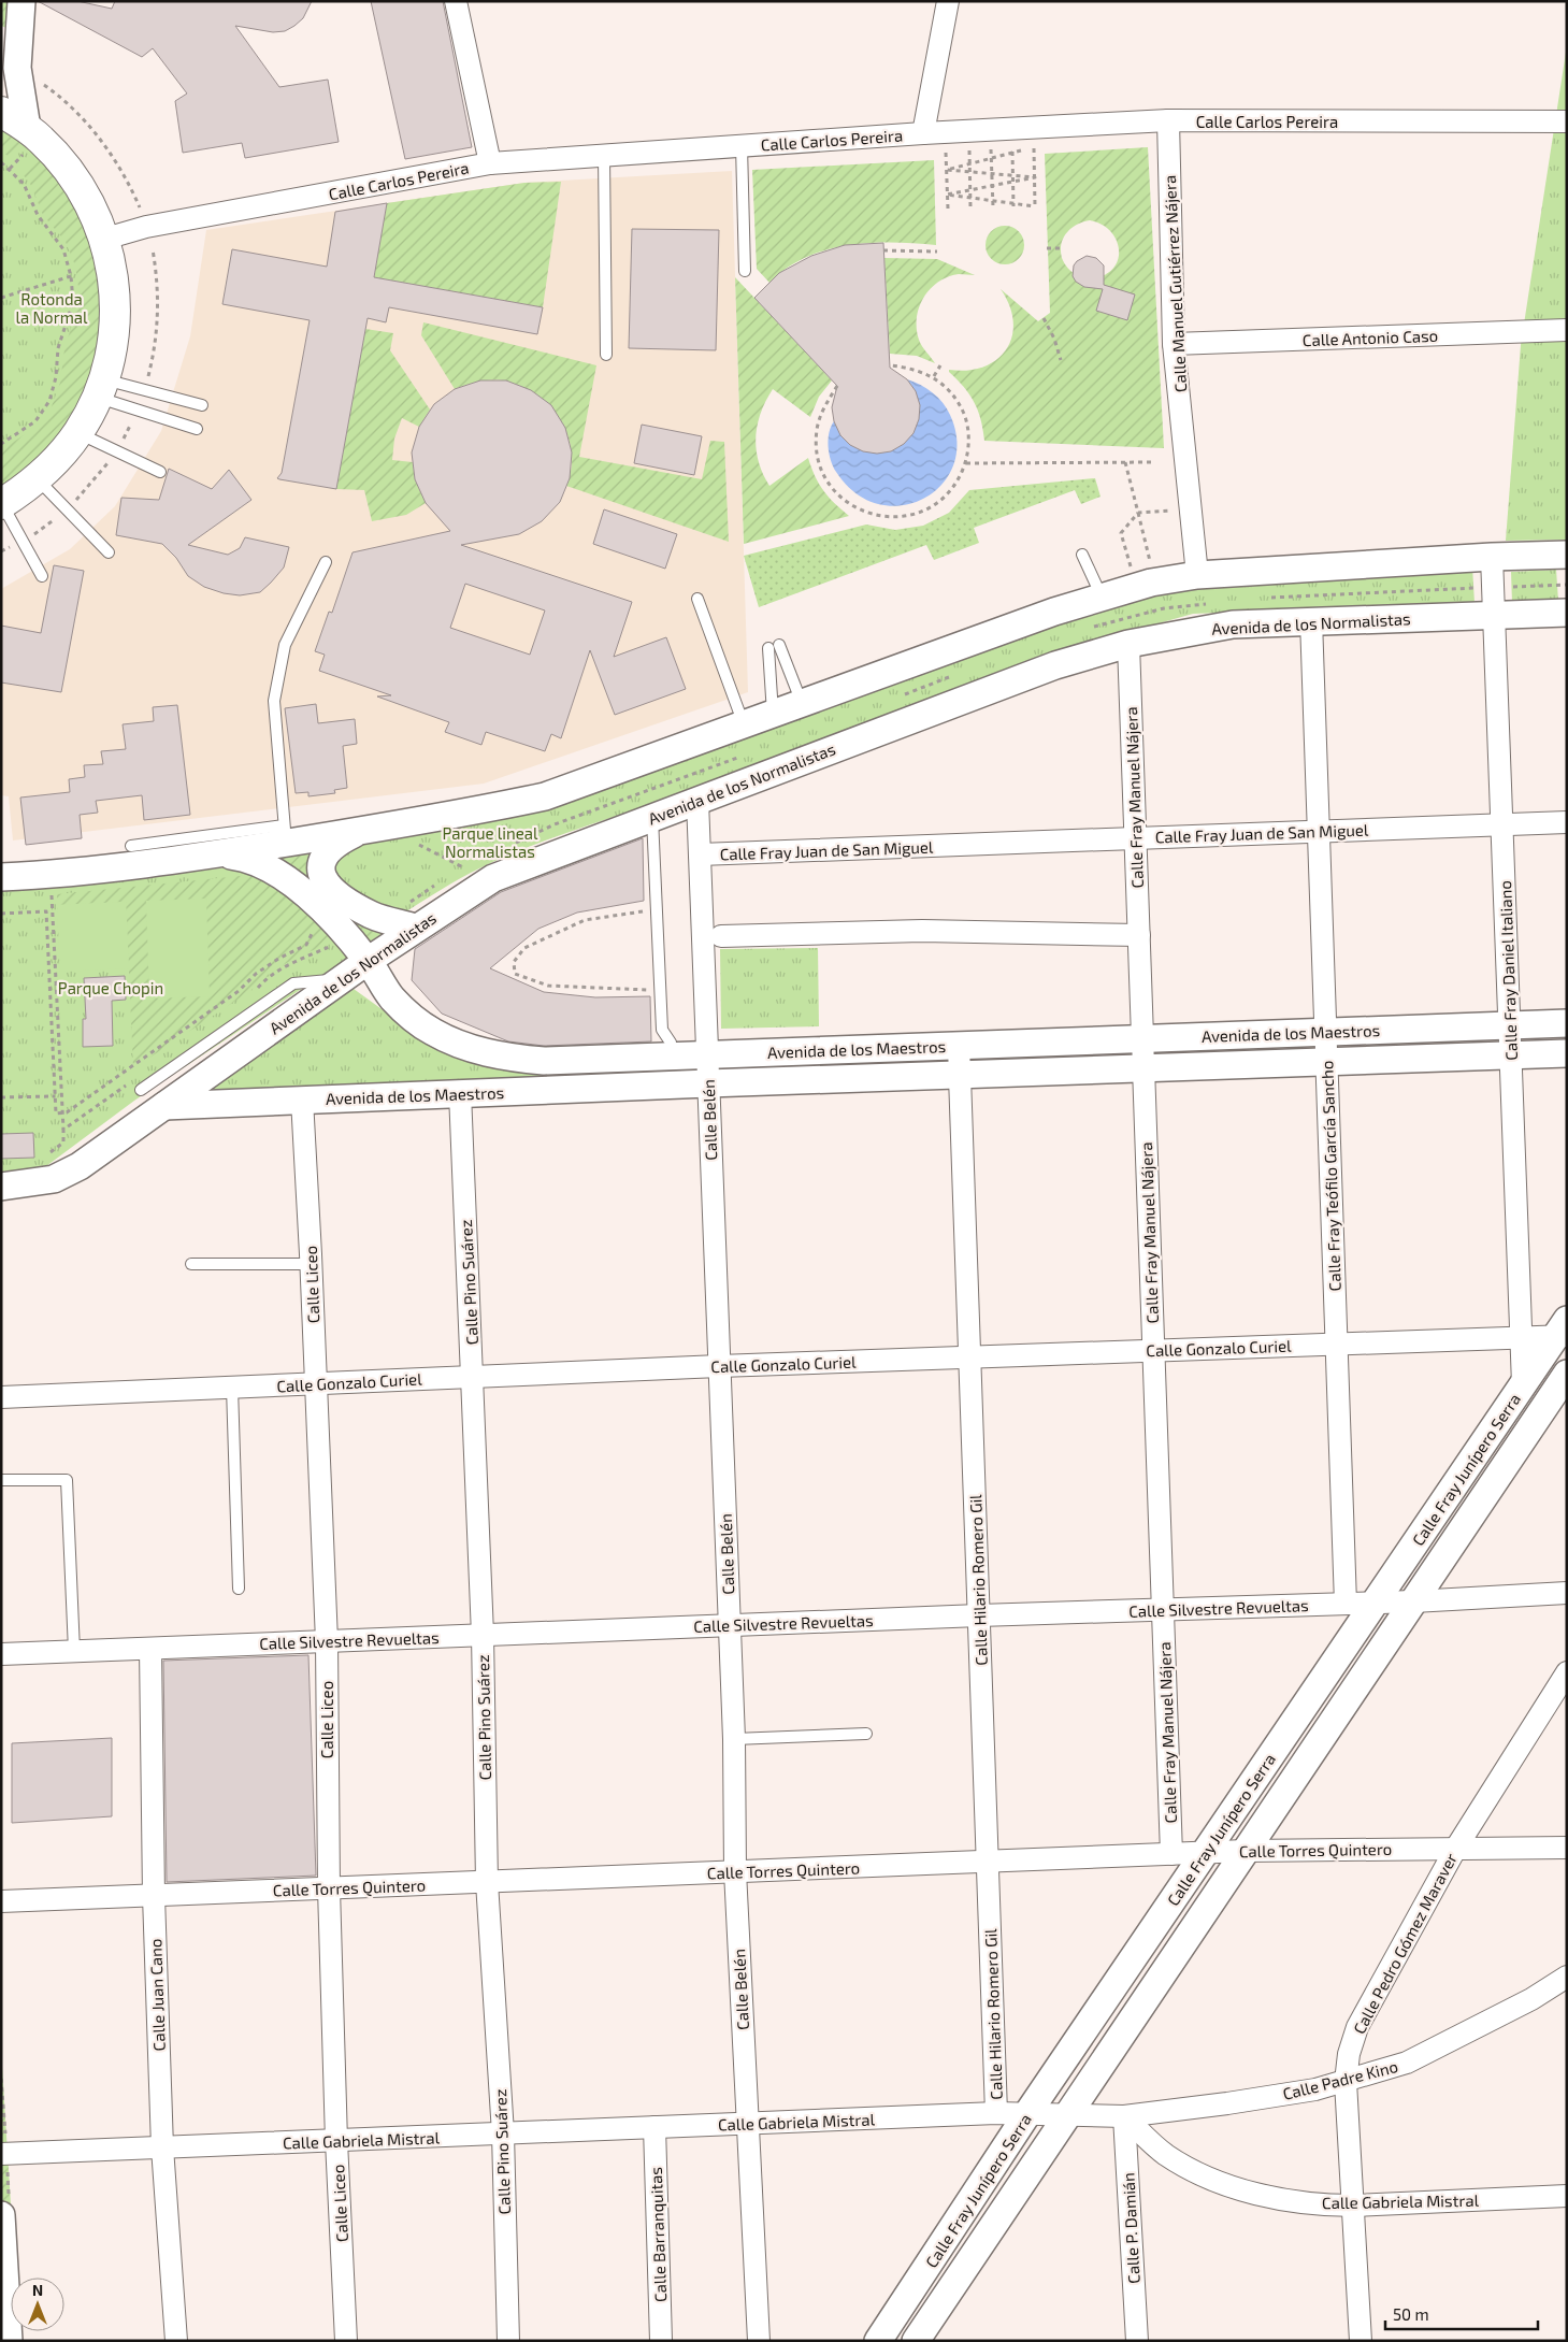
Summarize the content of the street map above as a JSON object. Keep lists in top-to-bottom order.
{
  "streets": {
    "street": [
      "Calle Carlos Pereira",
      "Calle Manuel Gutiérrez Nájera",
      "Calle Antonio Caso",
      "Avenida de los Normalistas",
      "Calle Fray Manuel Nájera",
      "Calle Fray Juan de San Miguel",
      "Calle Fray Daniel Italiano",
      "Avenida de los Maestros",
      "Calle Belén",
      "Calle Fray Teófilo García Sancho",
      "Calle Pino Suárez",
      "Calle Liceo",
      "Calle Gonzalo Curiel",
      "Calle Fray Junípero Serra",
      "Calle Hilario Romero Gil",
      "Calle Silvestre Revueltas",
      "Calle Torres Quintero",
      "Calle Pedro Gómez Maraver",
      "Calle Juan Cano",
      "Calle Padre Kino",
      "Calle Gabriela Mistral",
      "Calle P. Damián",
      "Calle Barranquitas"
    ]
  },
  "crossings": [
    ["Calle Carlos Pereira", "Calle Manuel Gutiérrez Nájera"],
    ["Calle Manuel Gutiérrez Nájera", "Calle Antonio Caso"],
    ["Avenida de los Normalistas", "Calle Fray Manuel Nájera"],
    ["Avenida de los Normalistas", "Calle Fray Daniel Italiano"],
    ["Avenida de los Normalistas", "Avenida de los Maestros"],
    ["Avenida de los Normalistas", "Calle Belén"],
    ["Avenida de los Normalistas", "Calle Fray Teófilo García Sancho"],
    ["Calle Fray Manuel Nájera", "Calle Fray Juan de San Miguel"],
    ["Calle Fray Manuel Nájera", "Avenida de los Maestros"],
    ["Calle Fray Manuel Nájera", "Calle Gonzalo Curiel"],
    ["Calle Fray Manuel Nájera", "Calle Silvestre Revueltas"],
    ["Calle Fray Manuel Nájera", "Calle Torres Quintero"],
    ["Calle Fray Juan de San Miguel", "Calle Fray Daniel Italiano"],
    ["Calle Fray Juan de San Miguel", "Calle Belén"],
    ["Calle Fray Juan de San Miguel", "Calle Fray Teófilo García Sancho"],
    ["Calle Fray Daniel Italiano", "Avenida de los Maestros"],
    ["Calle Fray Daniel Italiano", "Calle Gonzalo Curiel"],
    ["Calle Fray Daniel Italiano", "Calle Fray Junípero Serra"],
    ["Avenida de los Maestros", "Calle Belén"],
    ["Avenida de los Maestros", "Calle Fray Teófilo García Sancho"],
    ["Avenida de los Maestros", "Calle Pino Suárez"],
    ["Avenida de los Maestros", "Calle Liceo"],
    ["Avenida de los Maestros", "Calle Hilario Romero Gil"],
    ["Calle Belén", "Calle Gonzalo Curiel"],
    ["Calle Belén", "Calle Silvestre Revueltas"],
    ["Calle Belén", "Calle Torres Quintero"],
    ["Calle Belén", "Calle Gabriela Mistral"],
    ["Calle Fray Teófilo García Sancho", "Calle Gonzalo Curiel"],
    ["Calle Fray Teófilo García Sancho", "Calle Silvestre Revueltas"],
    ["Calle Pino Suárez", "Calle Gonzalo Curiel"],
    ["Calle Pino Suárez", "Calle Silvestre Revueltas"],
    ["Calle Pino Suárez", "Calle Torres Quintero"],
    ["Calle Pino Suárez", "Calle Gabriela Mistral"],
    ["Calle Liceo", "Calle Gonzalo Curiel"],
    ["Calle Liceo", "Calle Silvestre Revueltas"],
    ["Calle Liceo", "Calle Torres Quintero"],
    ["Calle Liceo", "Calle Gabriela Mistral"],
    ["Calle Gonzalo Curiel", "Calle Fray Junípero Serra"],
    ["Calle Gonzalo Curiel", "Calle Hilario Romero Gil"],
    ["Calle Fray Junípero Serra", "Calle Silvestre Revueltas"],
    ["Calle Fray Junípero Serra", "Calle Torres Quintero"],
    ["Calle Fray Junípero Serra", "Calle Gabriela Mistral"],
    ["Calle Hilario Romero Gil", "Calle Silvestre Revueltas"],
    ["Calle Hilario Romero Gil", "Calle Torres Quintero"],
    ["Calle Hilario Romero Gil", "Calle Gabriela Mistral"],
    ["Calle Silvestre Revueltas", "Calle Juan Cano"],
    ["Calle Torres Quintero", "Calle Pedro Gómez Maraver"],
    ["Calle Torres Quintero", "Calle Juan Cano"],
    ["Calle Pedro Gómez Maraver", "Calle Padre Kino"],
    ["Calle Pedro Gómez Maraver", "Calle Gabriela Mistral"],
    ["Calle Juan Cano", "Calle Gabriela Mistral"],
    ["Calle Padre Kino", "Calle Gabriela Mistral"],
    ["Calle Padre Kino", "Calle P. Damián"],
    ["Calle Gabriela Mistral", "Calle P. Damián"],
    ["Calle Gabriela Mistral", "Calle Barranquitas"]
  ],
  "parks": ["Rotonda la Normal", "Parque lineal Normalistas", "Parque Chopin"],
  "scale_bar": "50 m",
  "north": "top"
}
